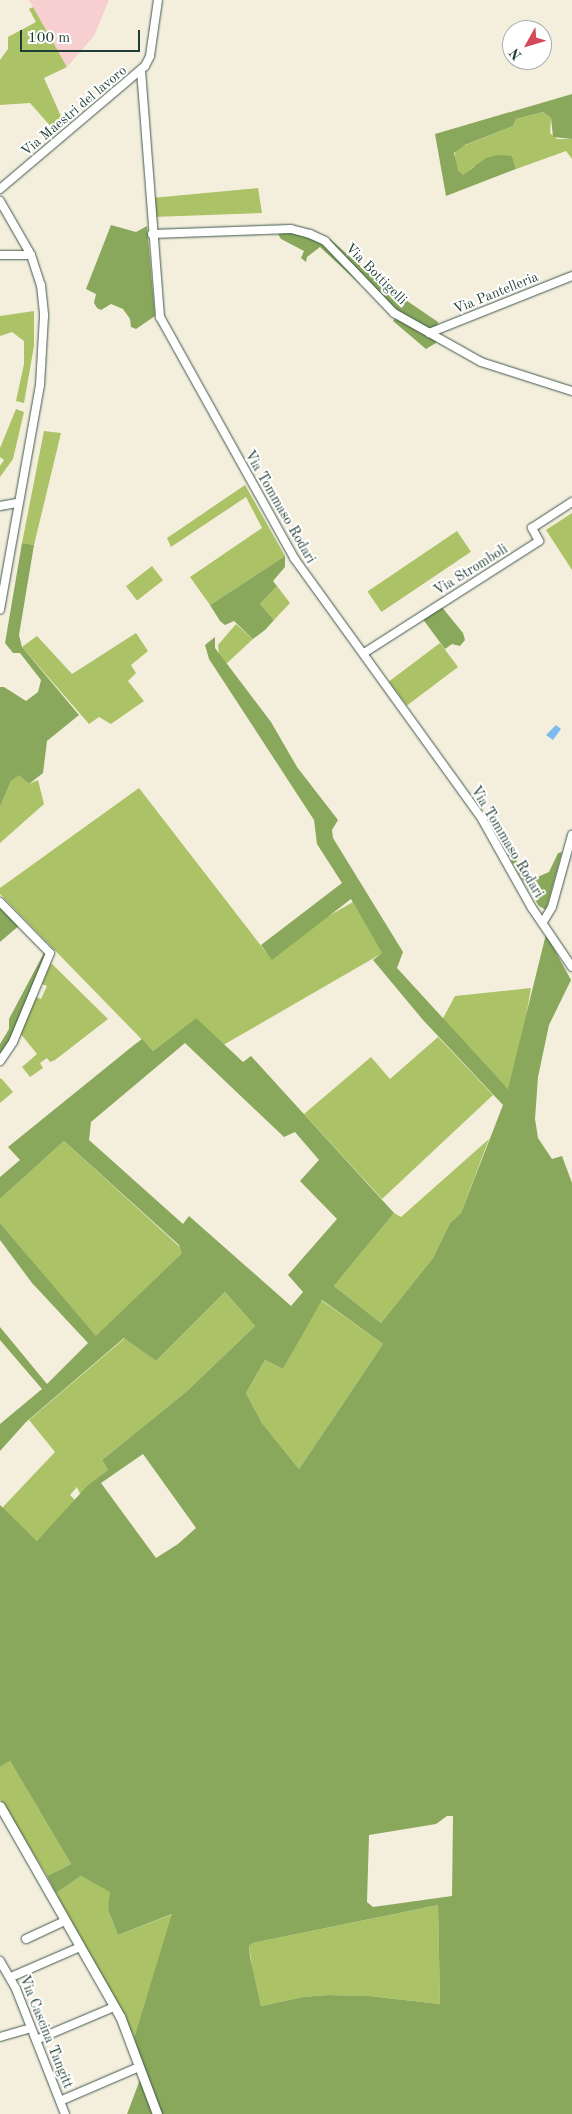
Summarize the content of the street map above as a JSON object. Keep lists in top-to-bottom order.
{
  "streets": {
    "street": [
      "Via Maestri del lavoro",
      "Via Bottigelli",
      "Via Pantelleria",
      "Via Tommaso Rodari",
      "Via Stromboli",
      "Via Cascina Tangitt"
    ]
  },
  "crossings": [
    ["Via Maestri del lavoro", "Via Tommaso Rodari"],
    ["Via Bottigelli", "Via Pantelleria"],
    ["Via Bottigelli", "Via Tommaso Rodari"],
    ["Via Tommaso Rodari", "Via Stromboli"]
  ],
  "scale_bar": "100 m",
  "north": "bottom left"
}
